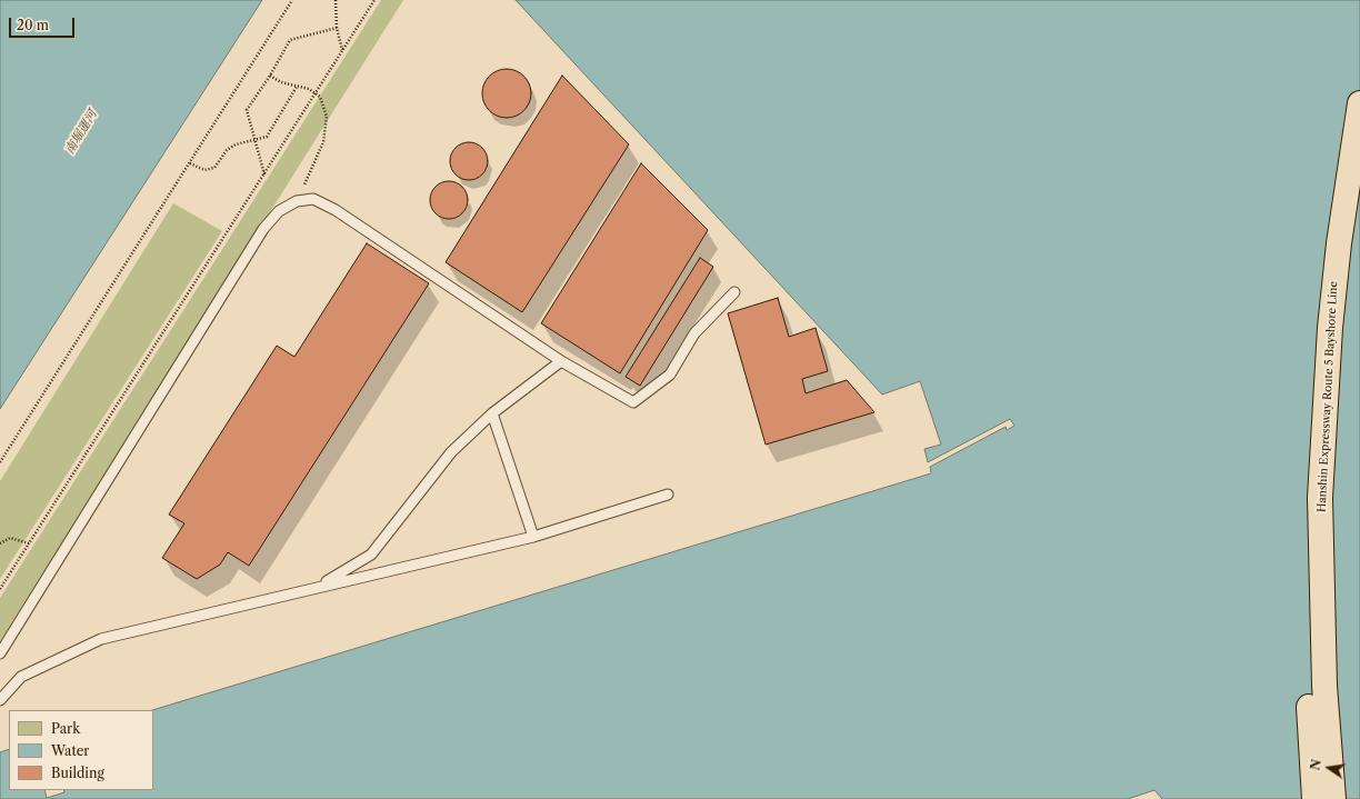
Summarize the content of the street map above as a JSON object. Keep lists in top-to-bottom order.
{
  "streets": {
    "highway": ["Hanshin Expressway Route 5 Bayshore Line"]
  },
  "water": ["南堀運河"],
  "legend": ["Park", "Water", "Building"],
  "scale_bar": "20 m",
  "north": "left"
}
